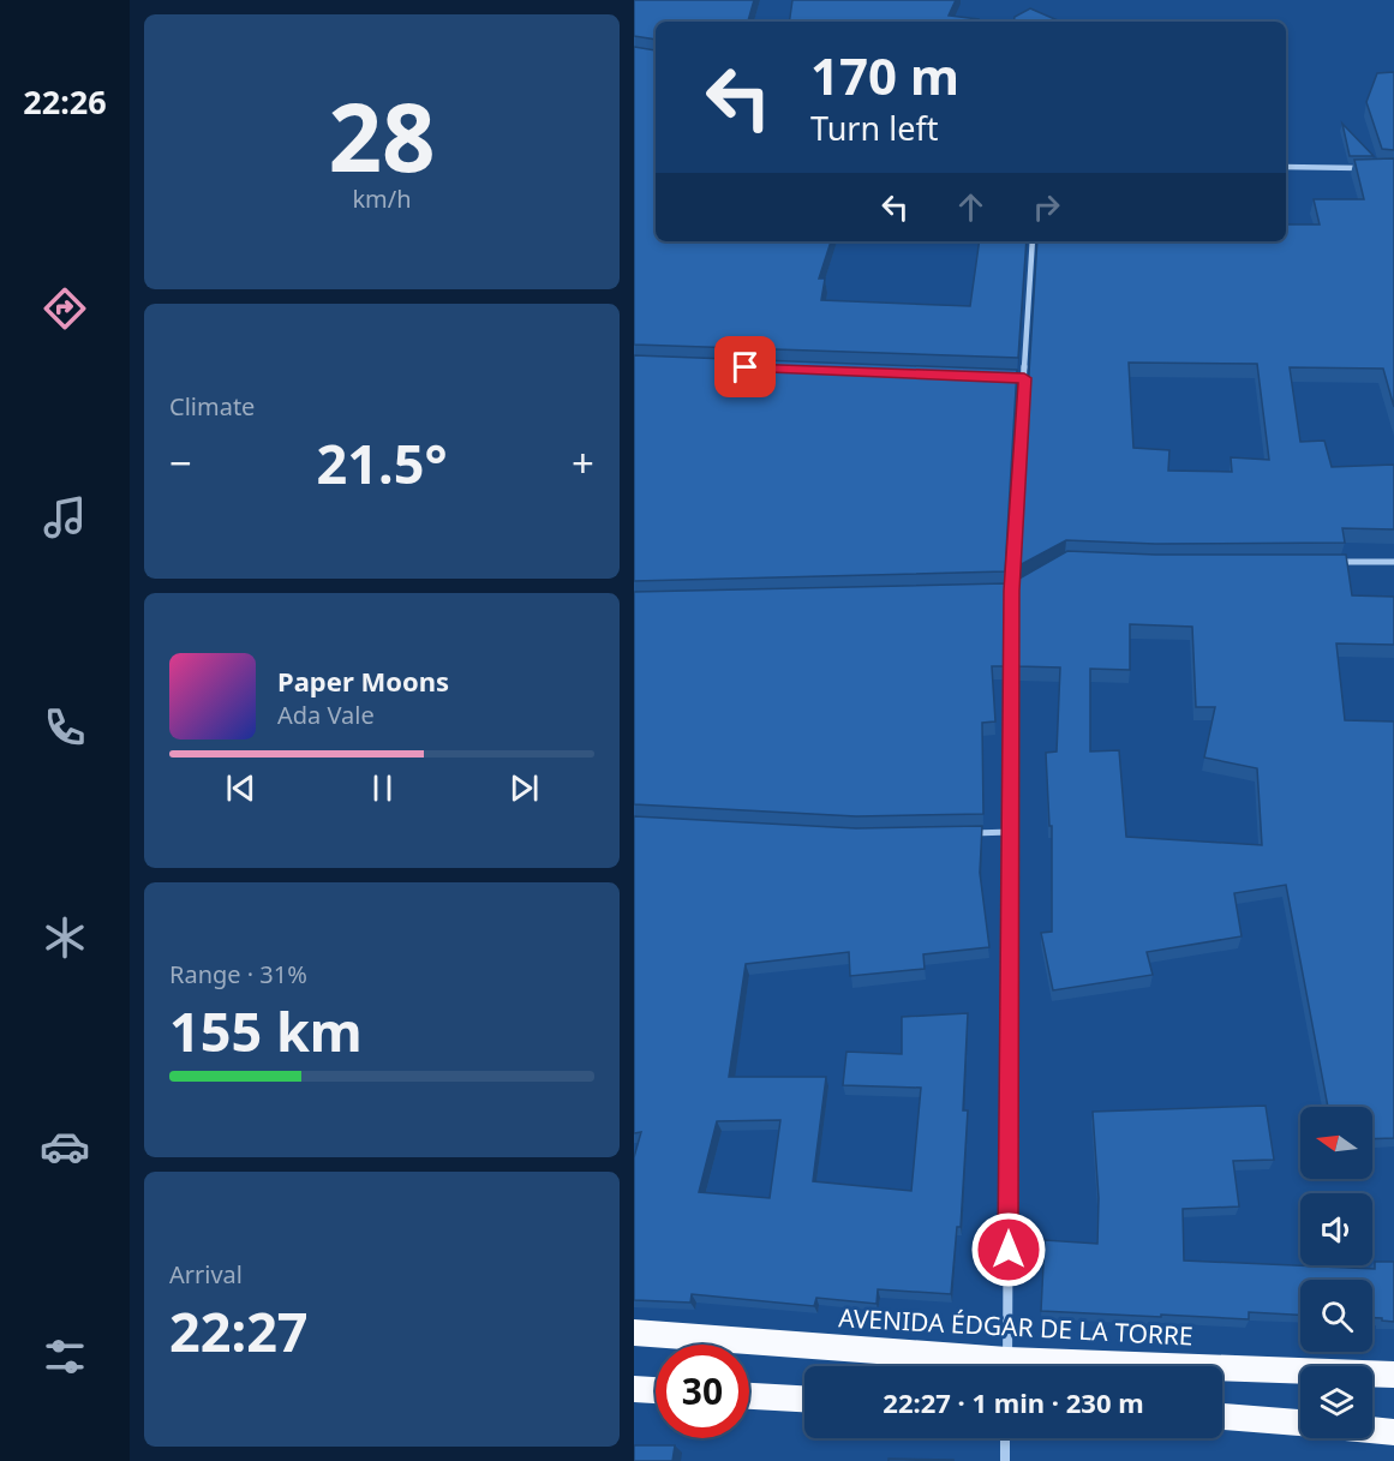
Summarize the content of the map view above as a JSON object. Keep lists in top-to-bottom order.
{
  "streets": {
    "highway": ["AVENIDA ÉDGAR DE LA TORRE"]
  },
  "north": "left",
  "page": {
    "tabs": "22:26",
    "tile": [
      ["28", "km/h"],
      "Climate",
      ["Range · 31%", "155 km"],
      ["Arrival", "22:27"]
    ],
    "turn": ["170 m", "Turn left"],
    "heat": ["−", "21.5°", "+"],
    "song": ["Paper Moons", "Ada Vale"],
    "limit": "30",
    "trip": "22:27 · 1 min · 230 m"
  }
}
